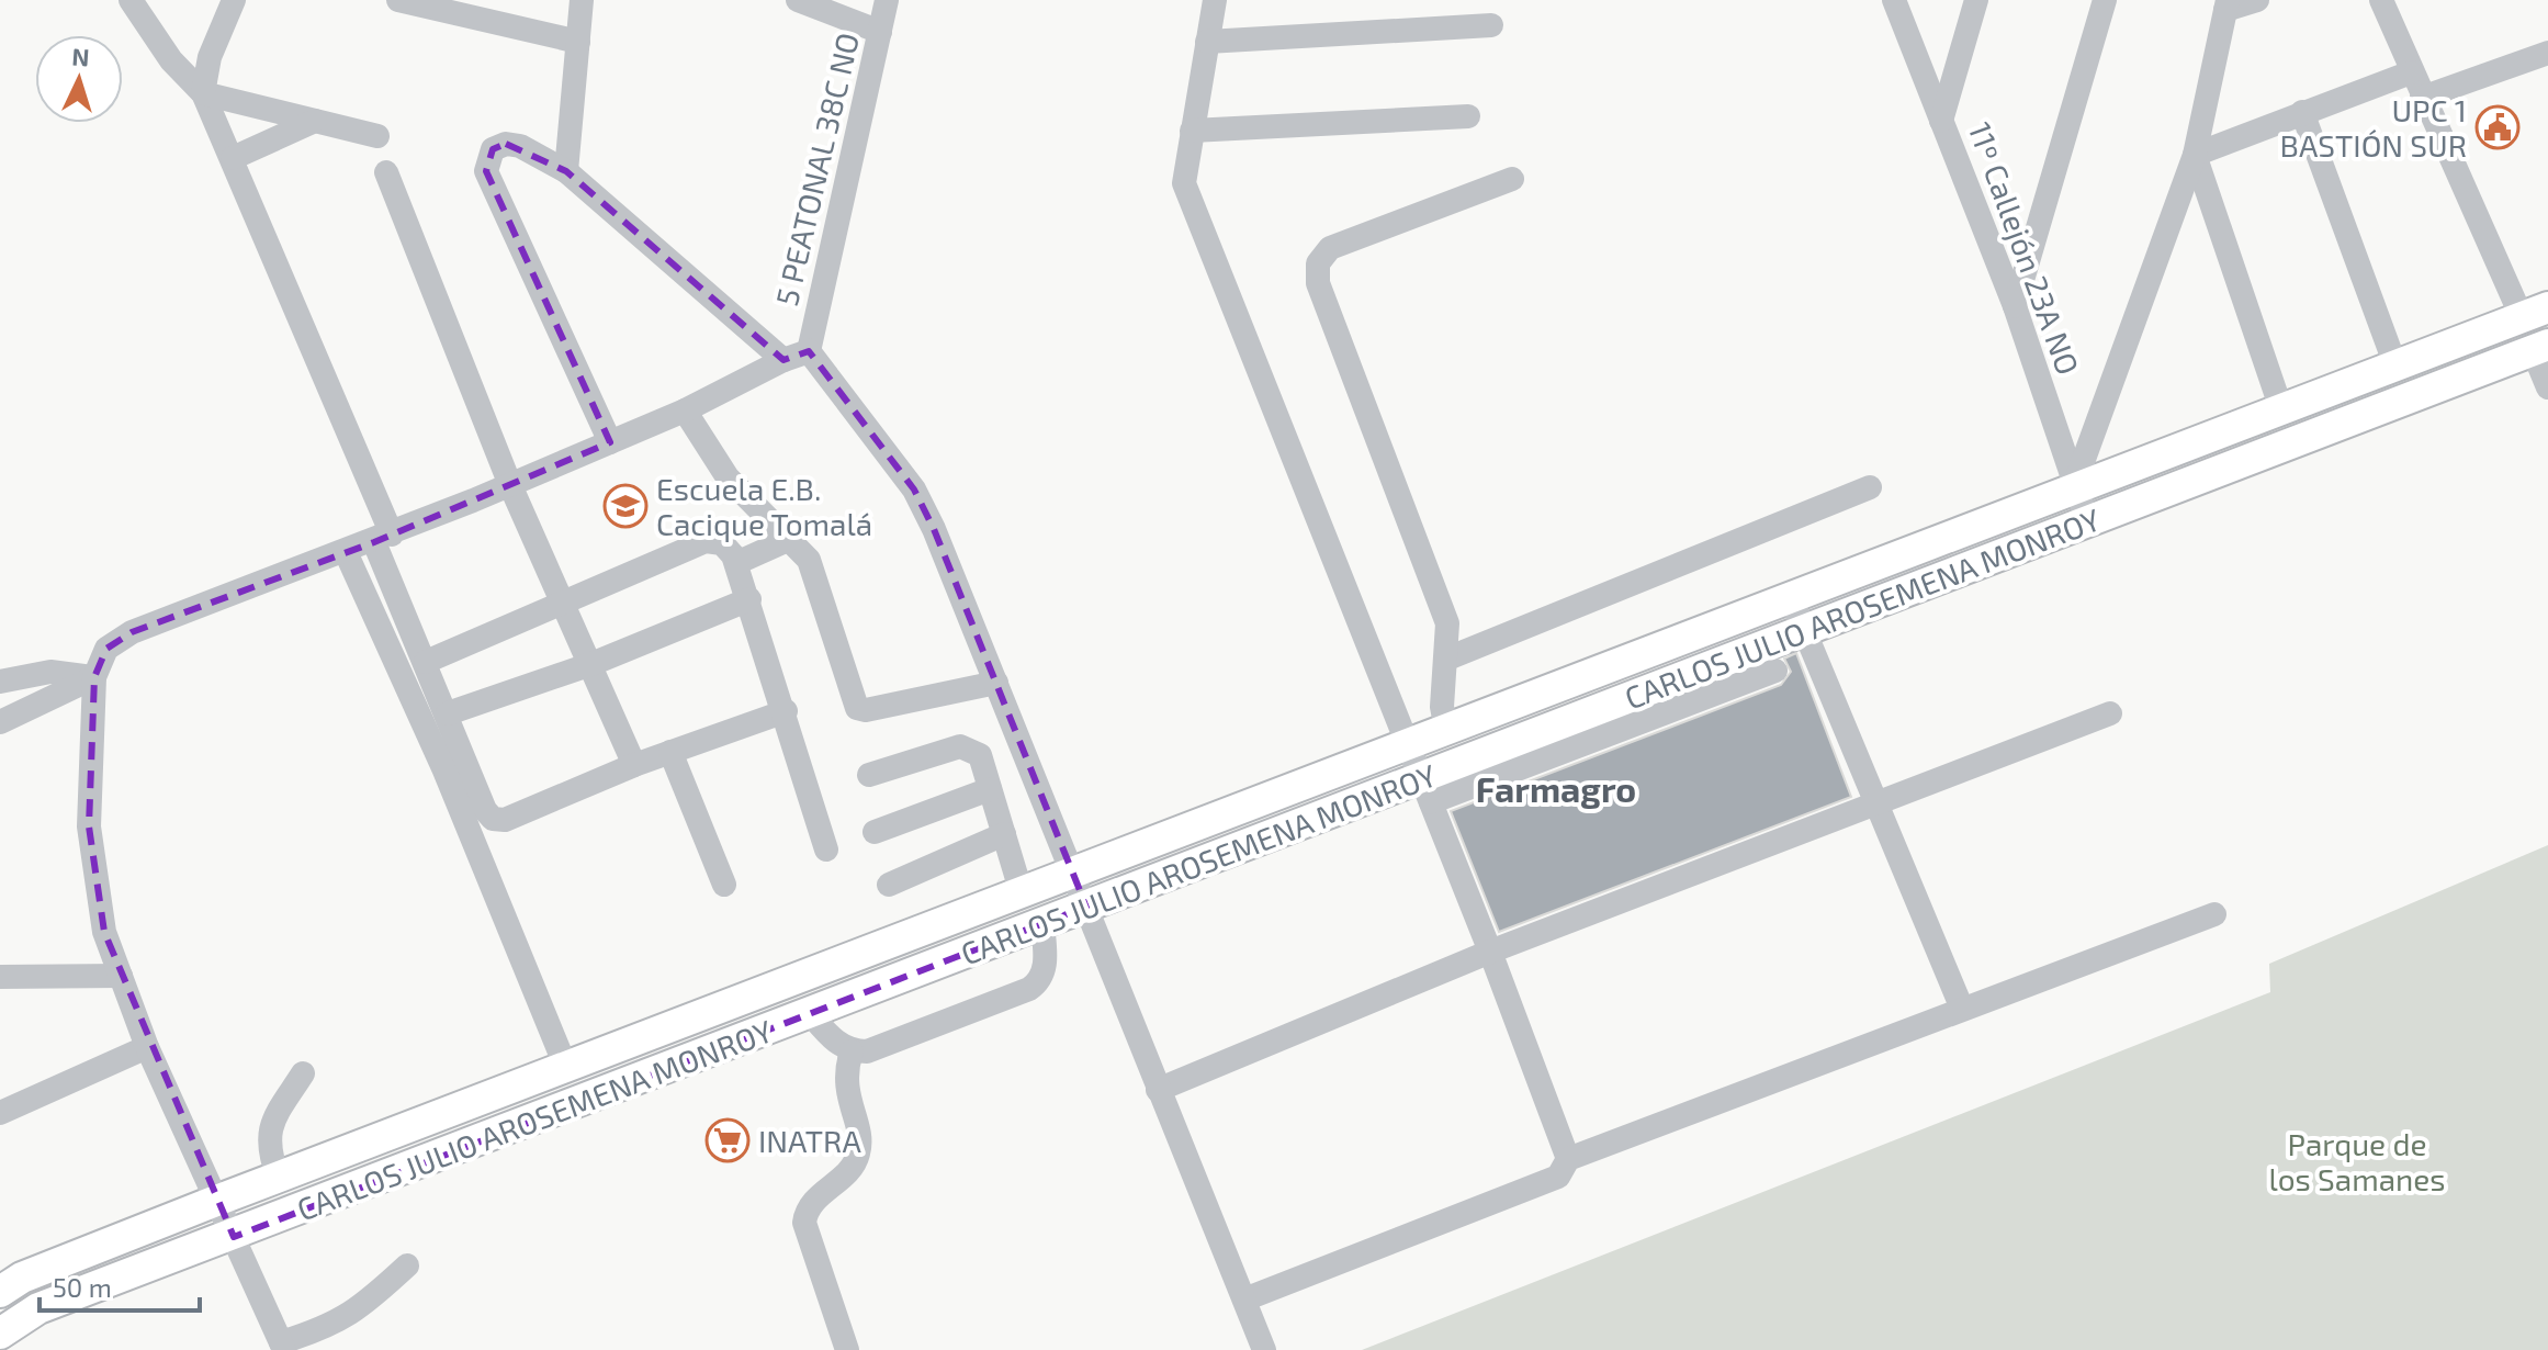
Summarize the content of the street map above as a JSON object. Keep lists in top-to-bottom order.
{
  "streets": {
    "main road": ["CARLOS JULIO AROSEMENA MONROY"],
    "street": ["5 PEATONAL 38C NO", "11º Callejón 23A NO"]
  },
  "crossings": [
    ["11º Callejón 23A NO", "CARLOS JULIO AROSEMENA MONROY"]
  ],
  "districts": ["Farmagro"],
  "parks": ["Parque de los Samanes"],
  "places": {
    "public building": ["UPC 1 BASTIÓN SUR"],
    "school or university": ["Escuela E.B. Cacique Tomalá"],
    "supermarket": ["INATRA"]
  },
  "scale_bar": "50 m",
  "north": "top"
}
